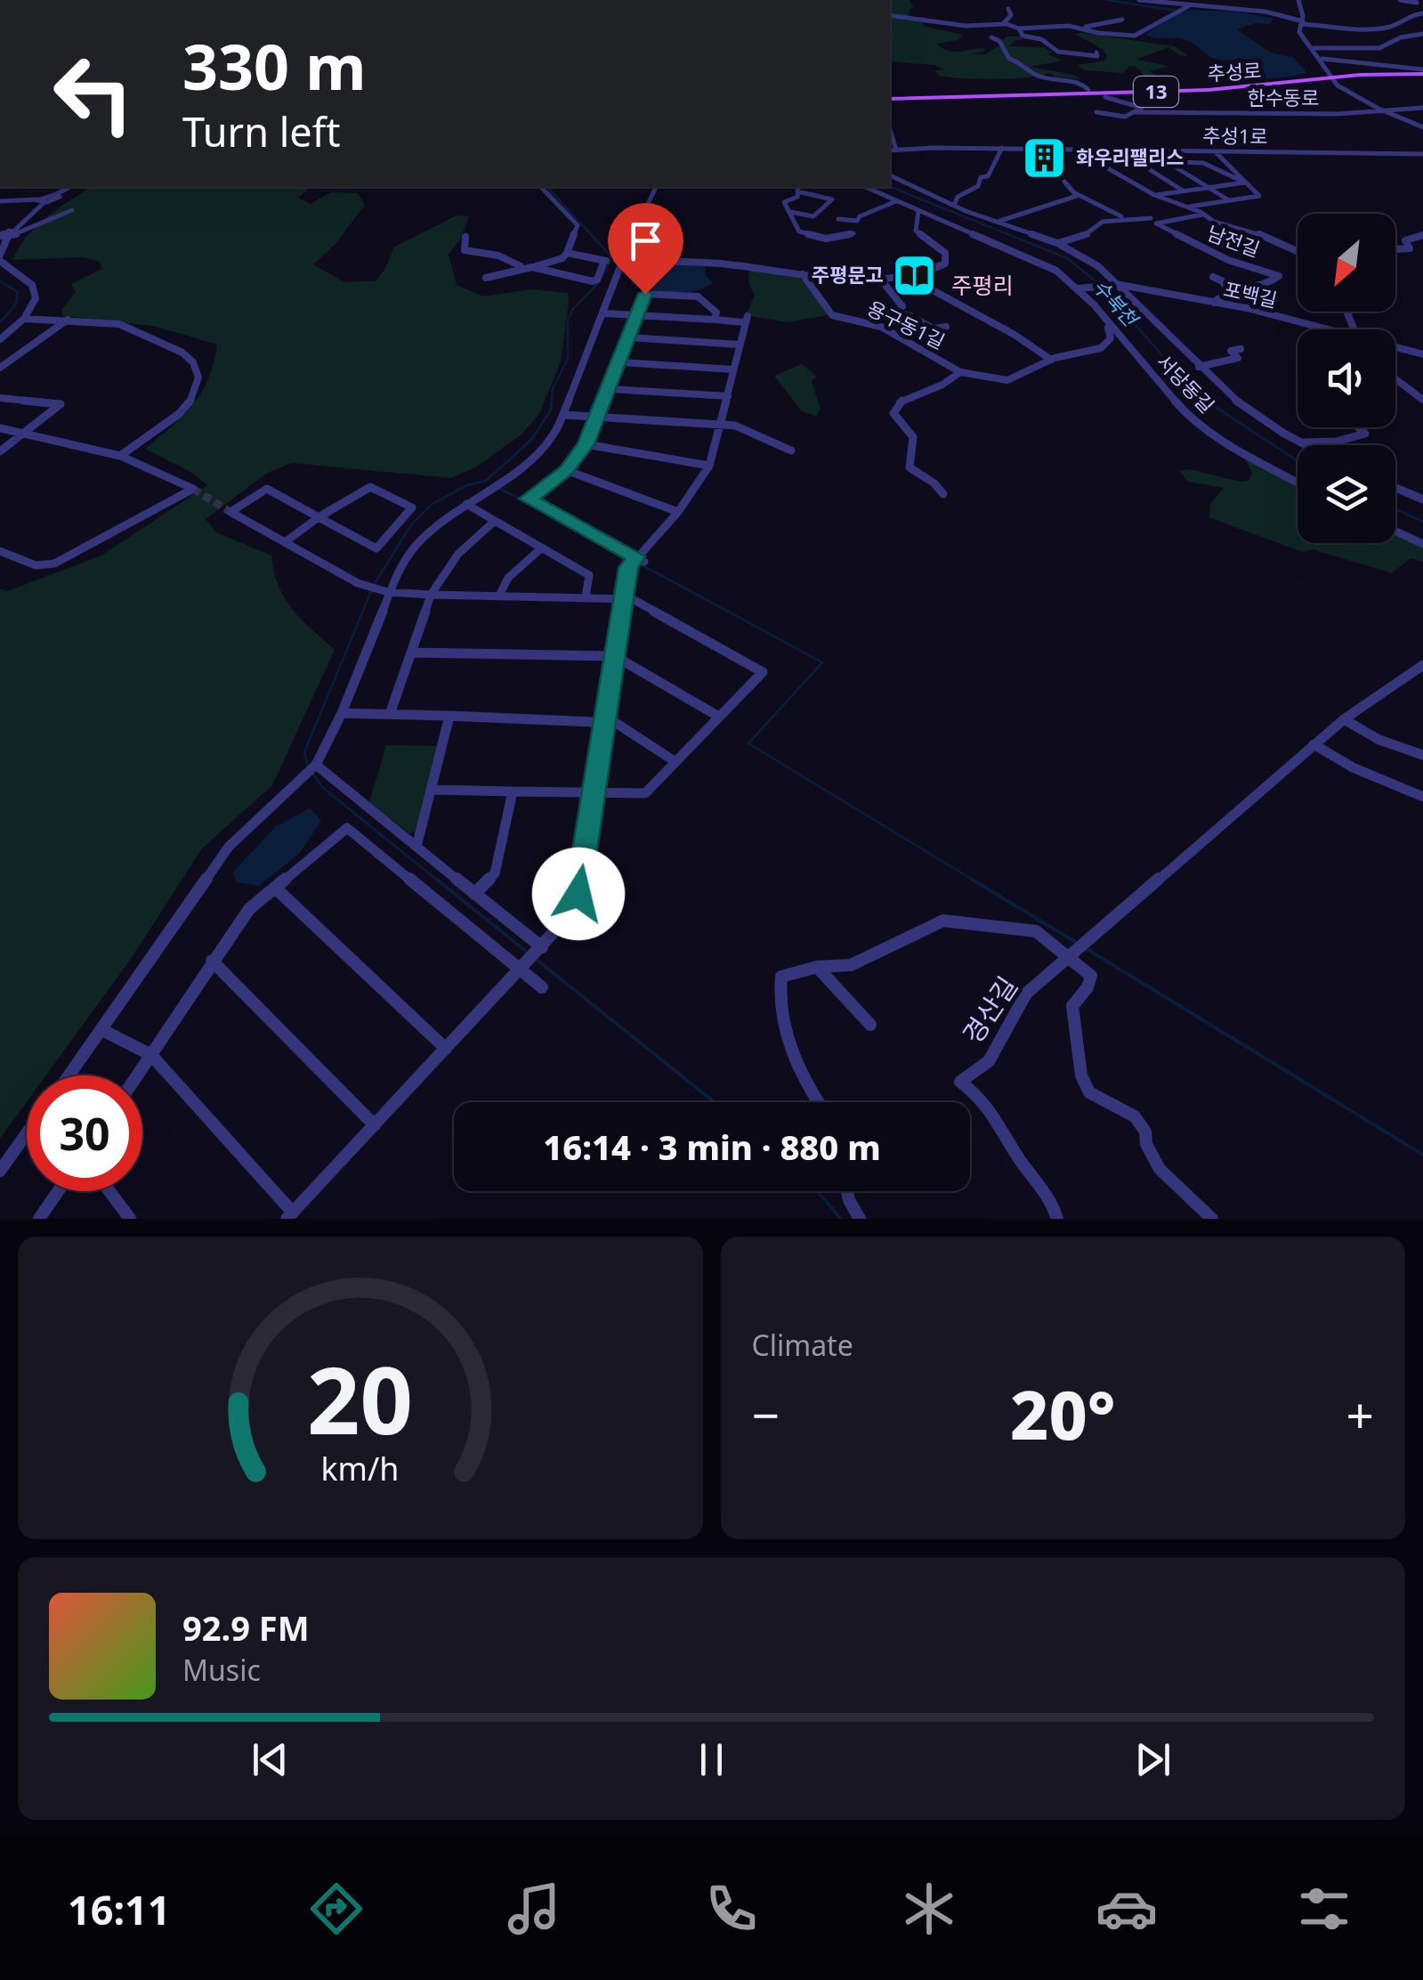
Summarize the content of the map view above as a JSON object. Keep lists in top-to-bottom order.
{
  "streets": {
    "main road": ["추성로", "13"],
    "street": [
      "한수동로",
      "추성1로",
      "남전길",
      "포백길",
      "용구동1길",
      "서당동길",
      "경산길"
    ]
  },
  "crossings": [
    ["추성로", "한수동로"],
    ["추성1로", "남전길"],
    ["용구동1길", "서당동길"]
  ],
  "districts": ["주평리"],
  "water": ["수북천"],
  "places": {
    "building": ["화우리팰리스"],
    "library": ["주평문고"]
  },
  "north": "bottom left",
  "page": {
    "turn": ["330 m", "Turn left"],
    "limit": "30",
    "trip": "16:14 · 3 min · 880 m",
    "tile": "Climate",
    "heat": ["−", "20°", "+"],
    "song": ["92.9 FM", "Music"],
    "tabs": "16:11",
    "gauge": ["20", "km/h"]
  }
}
